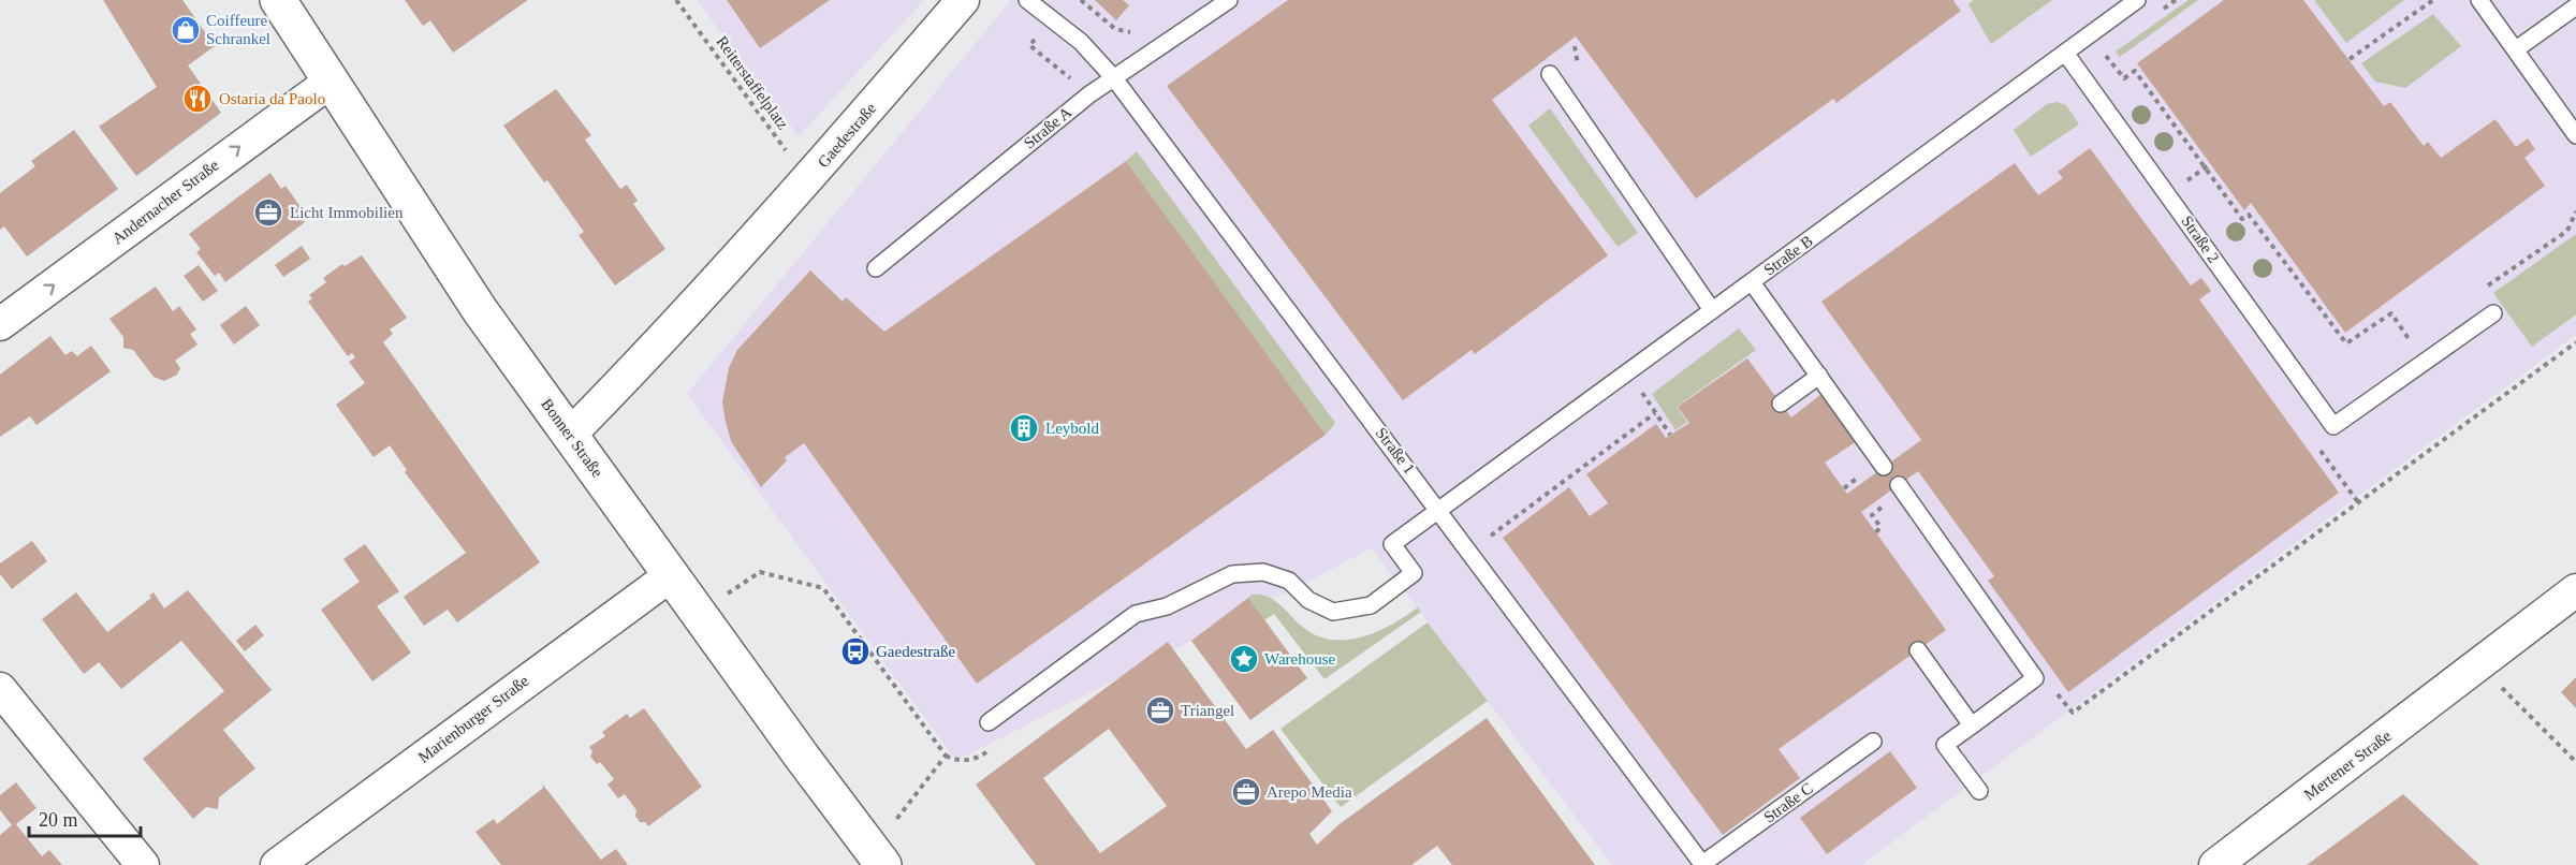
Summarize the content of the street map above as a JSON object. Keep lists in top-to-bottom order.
{
  "streets": {
    "main road": ["Bonner Straße"],
    "street": [
      "Gaedestraße",
      "Andernacher Straße",
      "Marienburger Straße",
      "Mertener Straße"
    ],
    "lane": [
      "Straße A",
      "Straße 2",
      "Straße B",
      "Straße 1",
      "Straße C"
    ],
    "path": ["Reiterstaffelplatz"]
  },
  "crossings": [
    ["Reiterstaffelplatz", "Gaedestraße"],
    ["Straße A", "Straße 1"],
    ["Gaedestraße", "Bonner Straße"],
    ["Andernacher Straße", "Bonner Straße"],
    ["Straße 2", "Straße B"],
    ["Straße B", "Straße 1"],
    ["Bonner Straße", "Marienburger Straße"],
    ["Straße 1", "Straße C"]
  ],
  "one_way": ["Andernacher Straße"],
  "places": {
    "shop": ["Coiffeure Schrankel"],
    "restaurant": ["Ostaria da Paolo"],
    "office": ["Licht Immobilien", "Triangel", "Arepo Media"],
    "building": ["Leybold"],
    "bus stop": ["Gaedestraße"],
    "place": ["Warehouse"]
  },
  "scale_bar": "20 m"
}
